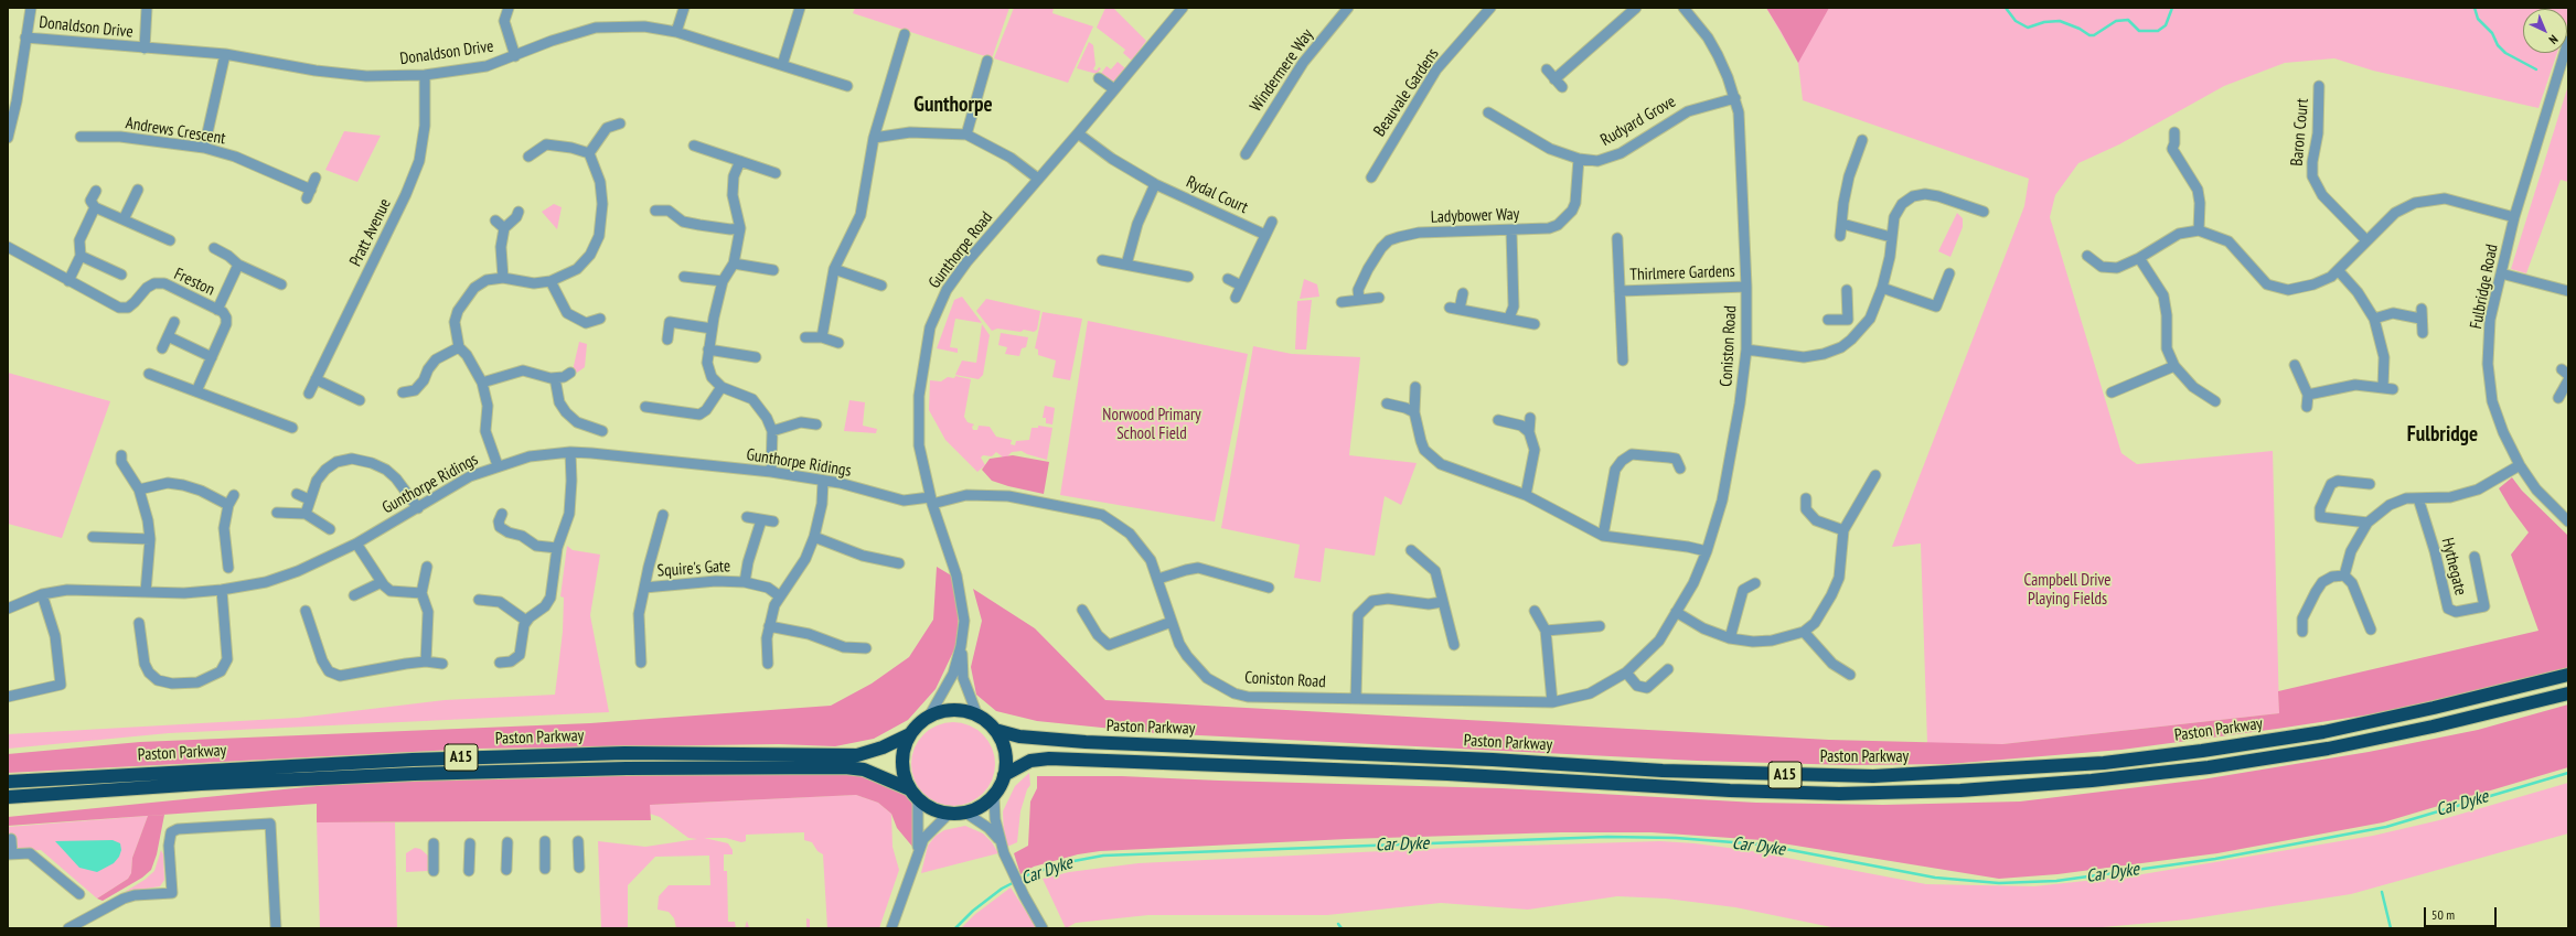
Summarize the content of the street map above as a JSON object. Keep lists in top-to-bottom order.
{
  "streets": {
    "highway": ["Paston Parkway", "A15"],
    "street": [
      "Donaldson Drive",
      "Windermere Way",
      "Beauvale Gardens",
      "Rudyard Grove",
      "Andrews Crescent",
      "Baron Court",
      "Rydal Court",
      "Ladybower Way",
      "Pratt Avenue",
      "Gunthorpe Road",
      "Thirlmere Gardens",
      "Freston",
      "Fulbridge Road",
      "Coniston Road",
      "Gunthorpe Ridings",
      "Hythegate",
      "Squire's Gate"
    ]
  },
  "crossings": [
    ["Donaldson Drive", "Pratt Avenue"],
    ["Rudyard Grove", "Ladybower Way"],
    ["Rudyard Grove", "Coniston Road"],
    ["Rydal Court", "Gunthorpe Road"],
    ["Gunthorpe Road", "Coniston Road"],
    ["Gunthorpe Road", "Gunthorpe Ridings"],
    ["Gunthorpe Road", "Paston Parkway"],
    ["Thirlmere Gardens", "Coniston Road"],
    ["Coniston Road", "Gunthorpe Ridings"]
  ],
  "districts": ["Gunthorpe", "Fulbridge"],
  "water": ["Car Dyke"],
  "parks": ["Norwood Primary School Field", "Campbell Drive Playing Fields"],
  "scale_bar": "50 m",
  "north": "bottom right"
}
